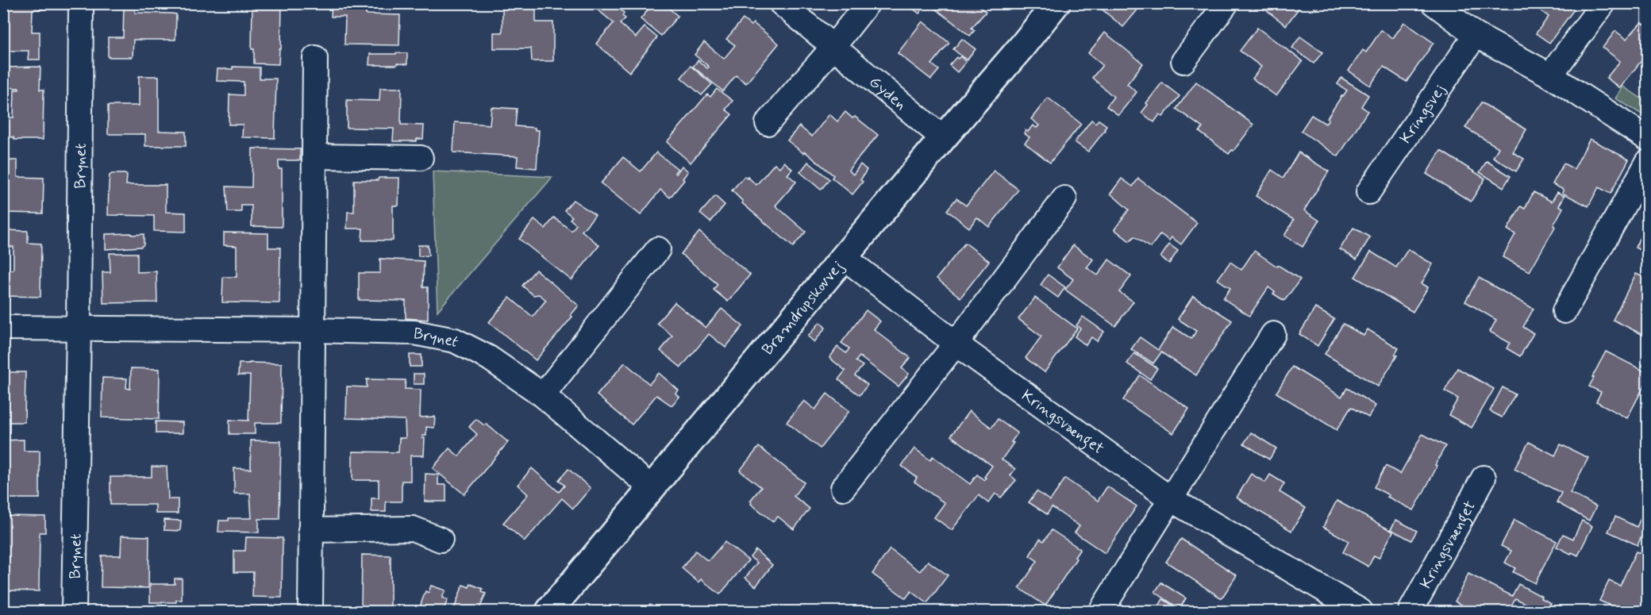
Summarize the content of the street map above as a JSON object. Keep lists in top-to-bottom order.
{
  "streets": {
    "street": [
      "Gyden",
      "Kringsvej",
      "Brynet",
      "Bramdrupskovvej",
      "Kringsvænget"
    ]
  },
  "crossings": [
    ["Gyden", "Bramdrupskovvej"],
    ["Brynet", "Bramdrupskovvej"],
    ["Bramdrupskovvej", "Kringsvænget"]
  ]
}
